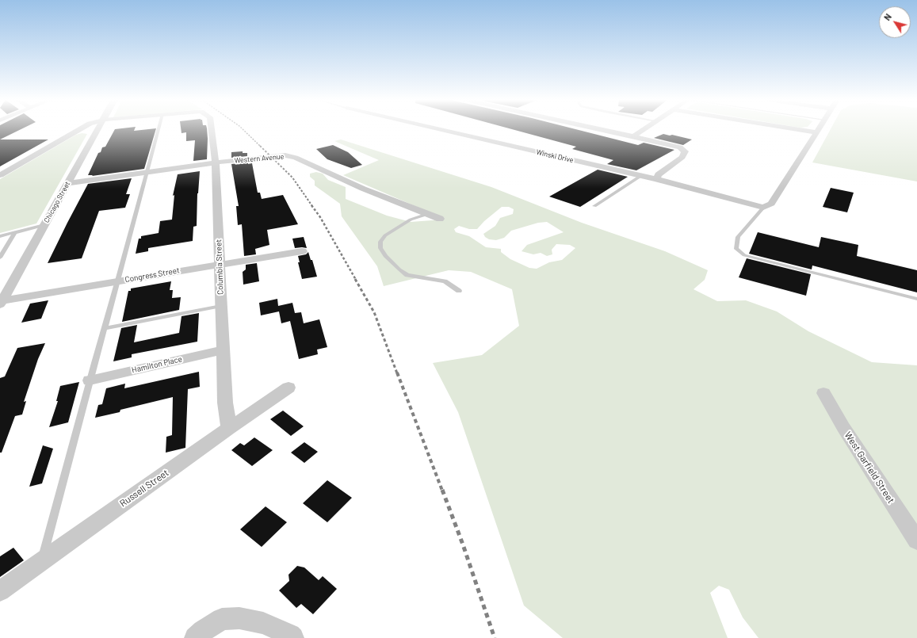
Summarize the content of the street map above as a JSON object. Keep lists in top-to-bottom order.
{
  "streets": {
    "street": [
      "Winski Drive",
      "Western Avenue",
      "Chicago Street",
      "Columbia Street",
      "Congress Street",
      "Hamilton Place",
      "West Garfield Street",
      "Russell Street"
    ]
  },
  "crossings": [
    ["Western Avenue", "Chicago Street"],
    ["Western Avenue", "Columbia Street"],
    ["Chicago Street", "Congress Street"],
    ["Columbia Street", "Congress Street"],
    ["Columbia Street", "Hamilton Place"],
    ["Columbia Street", "Russell Street"]
  ],
  "north": "top left"
}
